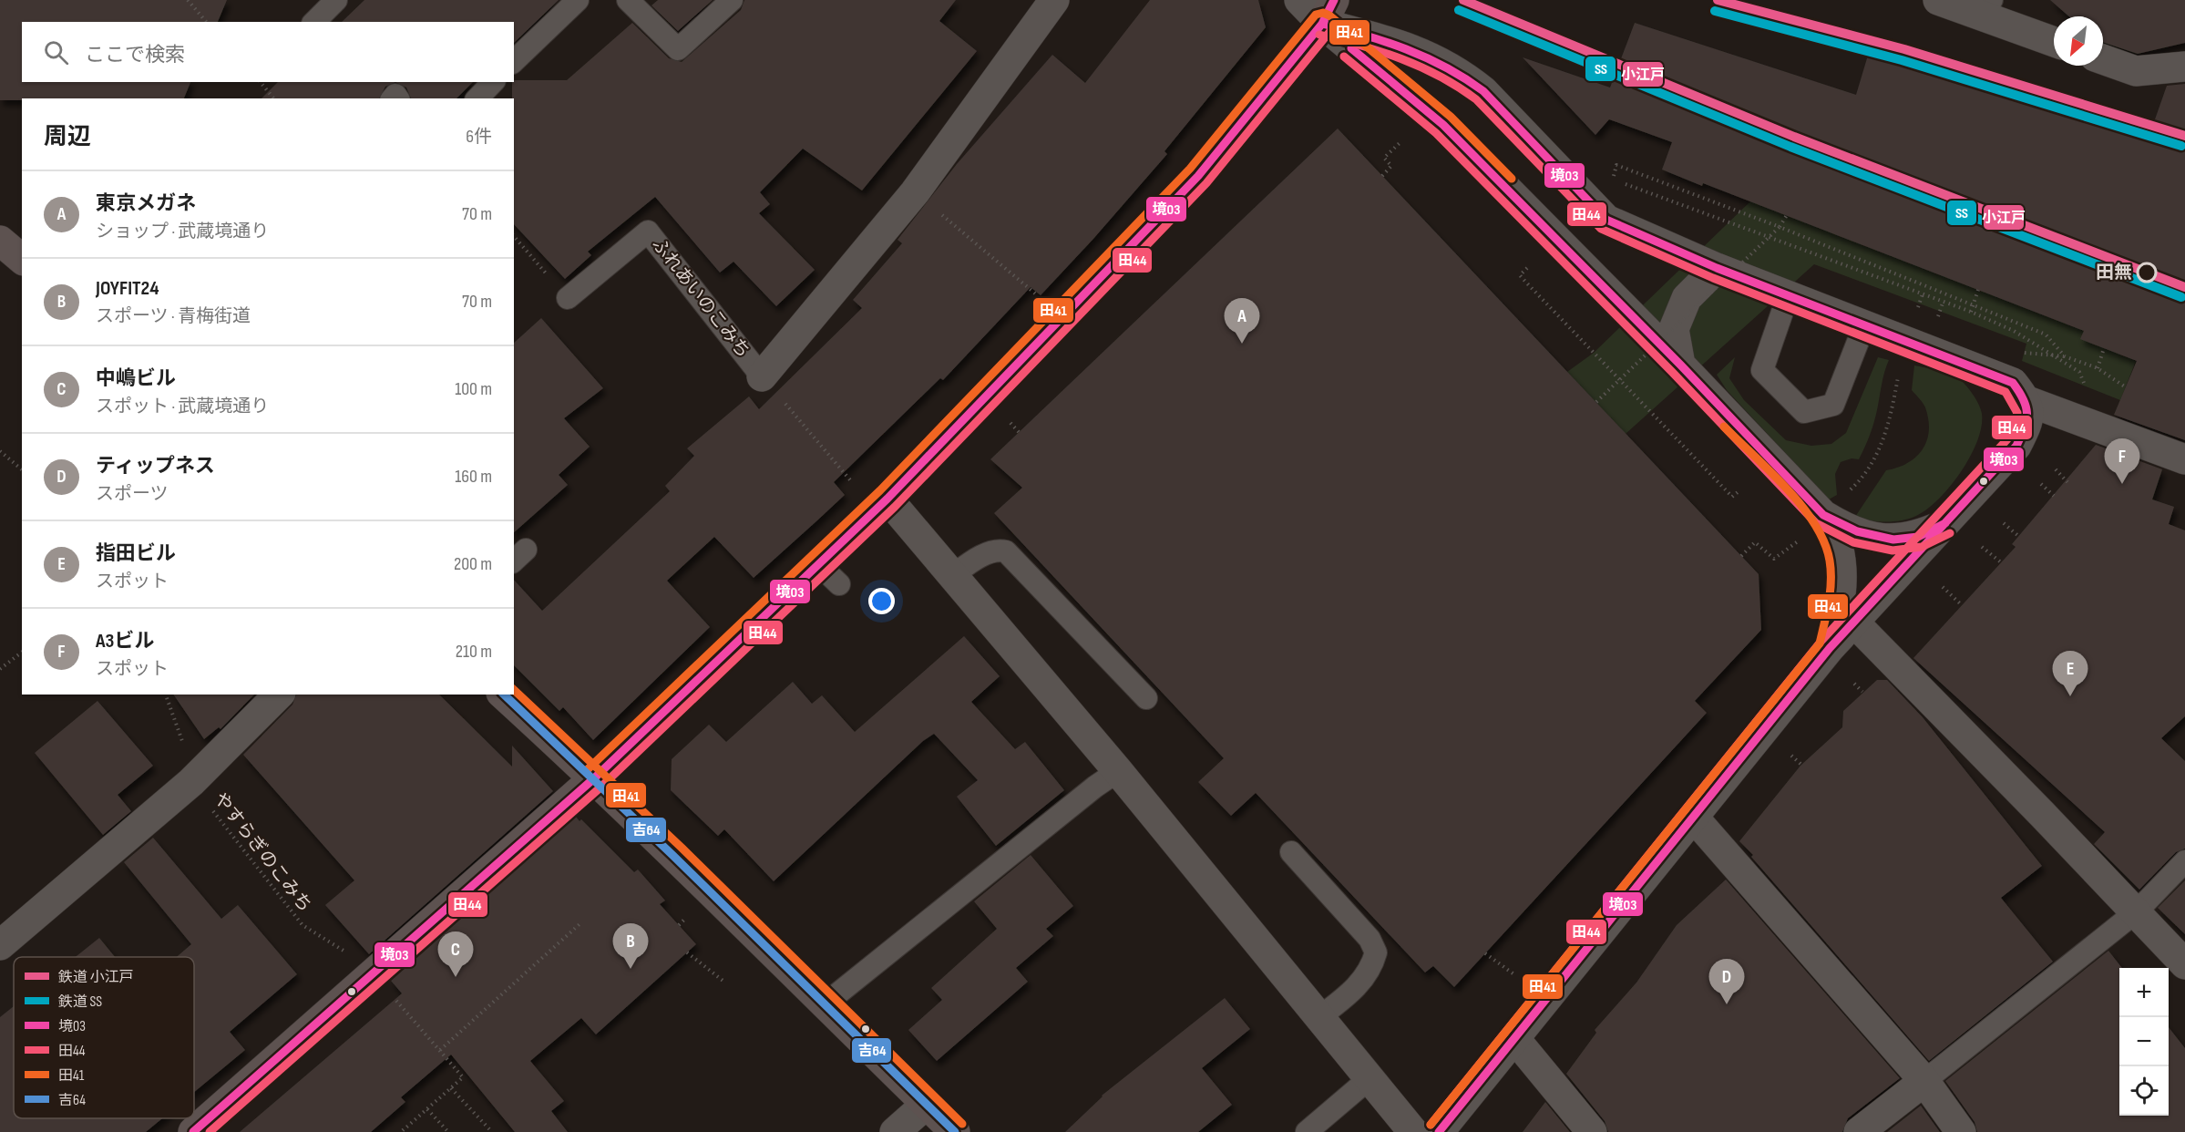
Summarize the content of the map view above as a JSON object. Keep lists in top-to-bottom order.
{
  "streets": {
    "lane": ["ふれあいのこみち"],
    "path": ["やすらぎのこみち"]
  },
  "places": ["田無"],
  "lines": [
    "rail line 小江戸",
    "transit line 境03",
    "rail line SS",
    "transit line 田41",
    "transit line 田44",
    "transit line 吉64"
  ],
  "legend": [
    "鉄道 小江戸",
    "鉄道 SS",
    "境03",
    "田44",
    "田41",
    "吉64"
  ],
  "north": "bottom left",
  "page": {
    "search": "ここで検索",
    "heading": ["周辺", "6件"],
    "list": [
      {
        "mark": "A",
        "name": "東京メガネ",
        "note": "ショップ · 武蔵境通り",
        "value": "70 m"
      },
      {
        "mark": "B",
        "name": "JOYFIT24",
        "note": "スポーツ · 青梅街道",
        "value": "70 m"
      },
      {
        "mark": "C",
        "name": "中嶋ビル",
        "note": "スポット · 武蔵境通り",
        "value": "100 m"
      },
      {
        "mark": "D",
        "name": "ティップネス",
        "note": "スポーツ",
        "value": "160 m"
      },
      {
        "mark": "E",
        "name": "指田ビル",
        "note": "スポット",
        "value": "200 m"
      },
      {
        "mark": "F",
        "name": "A3ビル",
        "note": "スポット",
        "value": "210 m"
      }
    ],
    "pins": [
      "A",
      "F",
      "E",
      "B",
      "C",
      "D"
    ],
    "map_buttons": ["+", "−"]
  }
}
